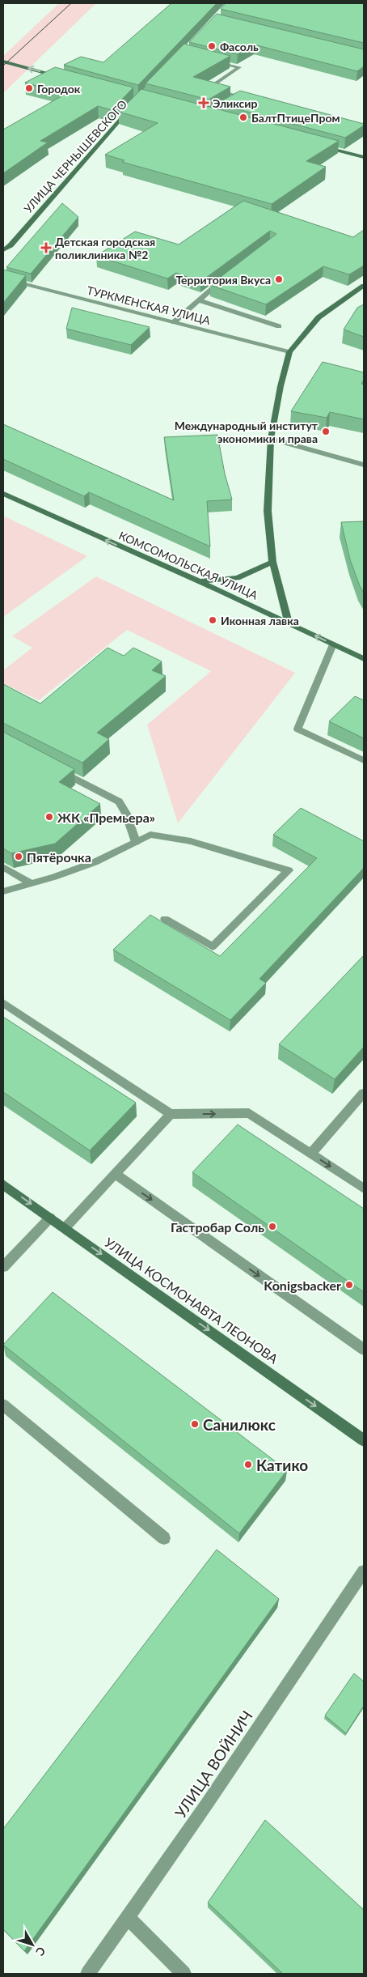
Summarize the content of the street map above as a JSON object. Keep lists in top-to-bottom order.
{
  "streets": {
    "street": [
      "УЛИЦА ЧЕРНЫШЕВСКОГО",
      "ТУРКМЕНСКАЯ УЛИЦА",
      "КОМСОМОЛЬСКАЯ УЛИЦА",
      "УЛИЦА КОСМОНАВТА ЛЕОНОВА",
      "УЛИЦА ВОЙНИЧ"
    ]
  },
  "one_way": ["КОМСОМОЛЬСКАЯ УЛИЦА"],
  "places": {
    "other": [
      "Фасоль",
      "Городок",
      "БалтПтицеПром",
      "Территория Вкуса",
      "Международный институт экономики и права",
      "Иконная лавка",
      "ЖК «Премьера»",
      "Пятёрочка",
      "Гастробар Соль",
      "Konigsbacker",
      "Санилюкс",
      "Катико"
    ],
    "health": ["Эликсир", "Детская городская поликлиника №2"]
  },
  "north": "bottom right"
}
